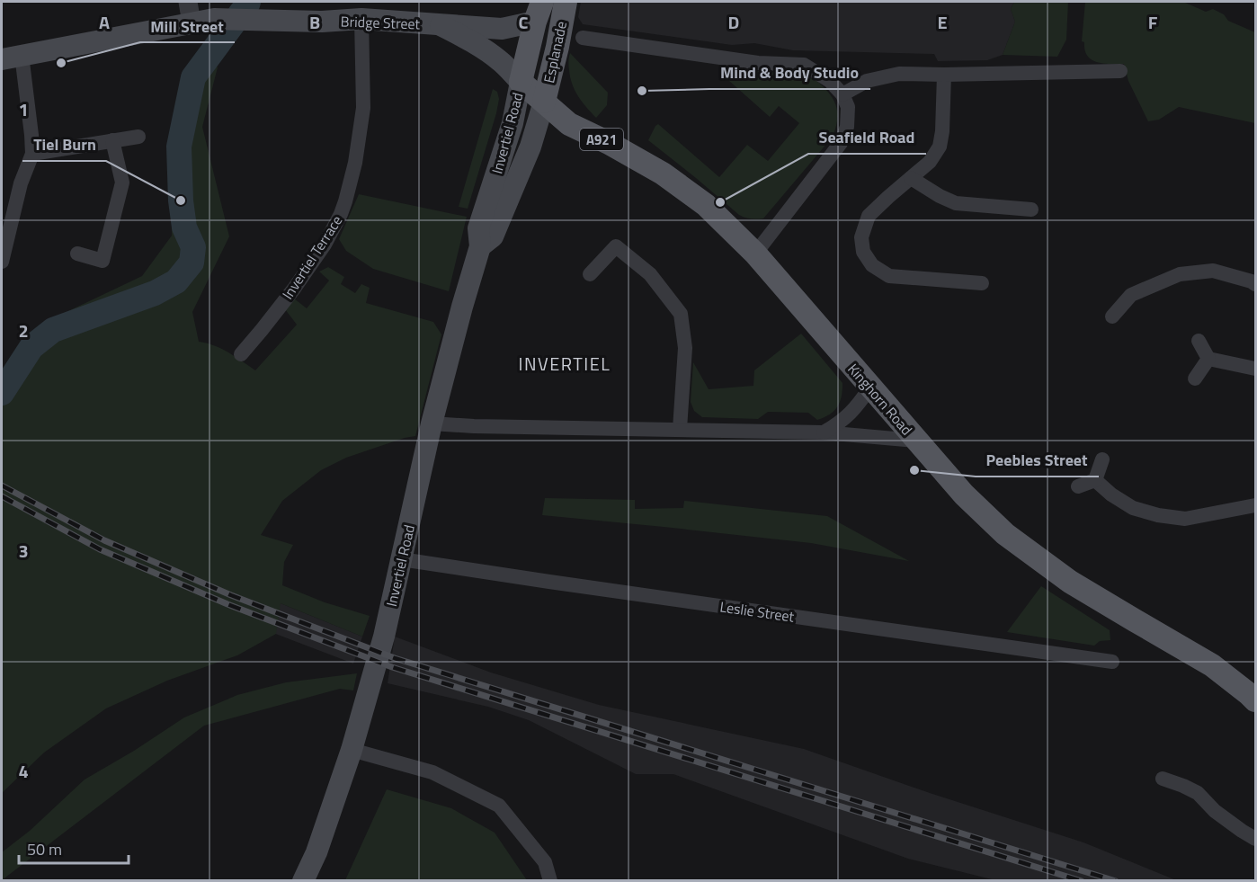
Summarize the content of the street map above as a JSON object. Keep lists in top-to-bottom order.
{
  "streets": {
    "main road": [
      "Bridge Street",
      "Esplanade",
      "Invertiel Road",
      "A921",
      "Kinghorn Road"
    ],
    "street": ["Invertiel Terrace", "Leslie Street"]
  },
  "crossings": [
    ["Bridge Street", "Esplanade"],
    ["Bridge Street", "Invertiel Road"],
    ["Bridge Street", "Invertiel Terrace"],
    ["Bridge Street", "Kinghorn Road"],
    ["Esplanade", "Invertiel Road"],
    ["Esplanade", "Kinghorn Road"],
    ["Invertiel Road", "Kinghorn Road"],
    ["Invertiel Road", "Leslie Street"]
  ],
  "districts": ["INVERTIEL"],
  "places": [
    "Mill Street",
    "Mind & Body Studio",
    "Tiel Burn",
    "Seafield Road",
    "Peebles Street"
  ],
  "scale_bar": "50 m",
  "grid": {
    "columns": [
      "A",
      "B",
      "C",
      "D",
      "E",
      "F"
    ],
    "rows": [
      "1",
      "2",
      "3",
      "4"
    ]
  }
}
